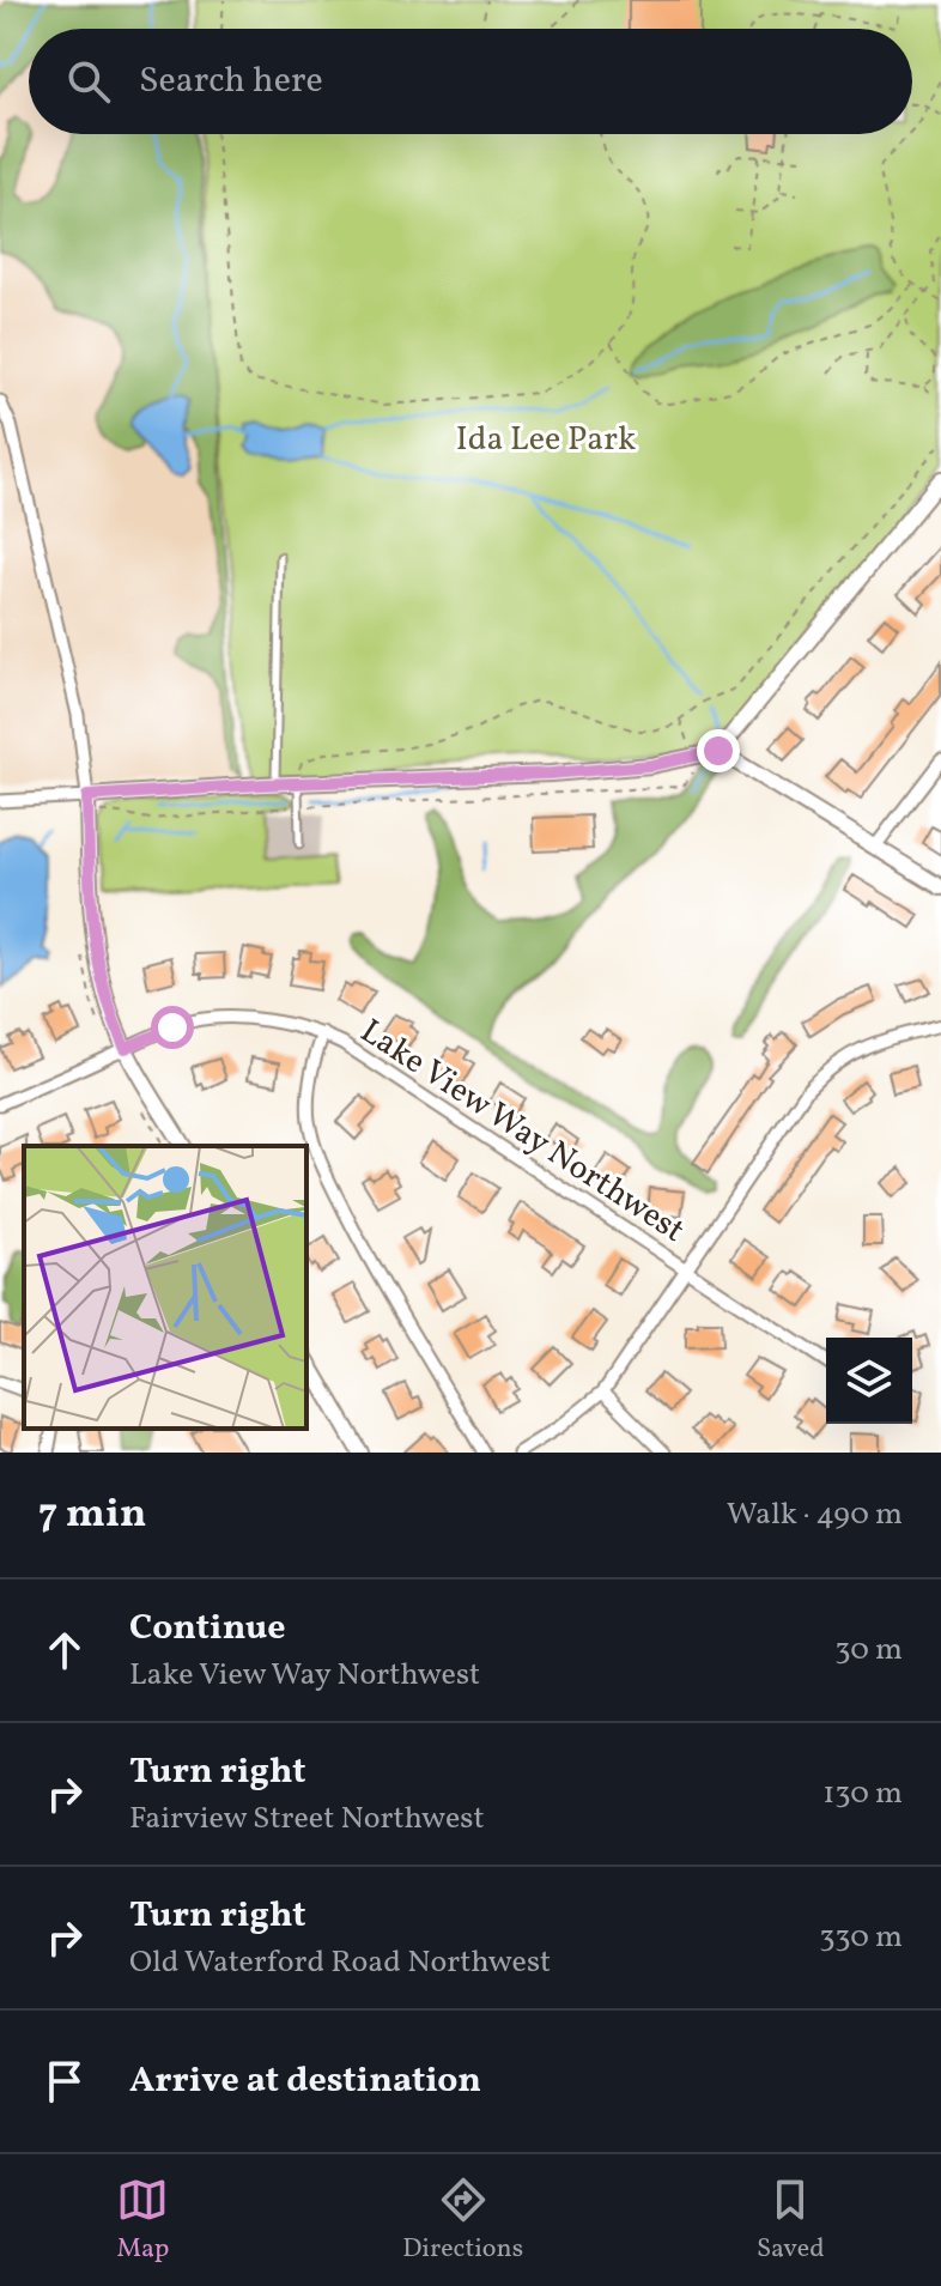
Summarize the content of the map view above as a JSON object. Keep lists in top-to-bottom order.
{
  "streets": {
    "street": ["Lake View Way Northwest"]
  },
  "parks": ["Ida Lee Park"],
  "page": {
    "search": "Search here",
    "heading": ["7 min", "Walk · 490 m"],
    "list": [
      ["Continue", "Lake View Way Northwest", "30 m"],
      ["Turn right", "Fairview Street Northwest", "130 m"],
      ["Turn right", "Old Waterford Road Northwest", "330 m"],
      "Arrive at destination"
    ],
    "nav": ["Map", "Directions", "Saved"]
  }
}
